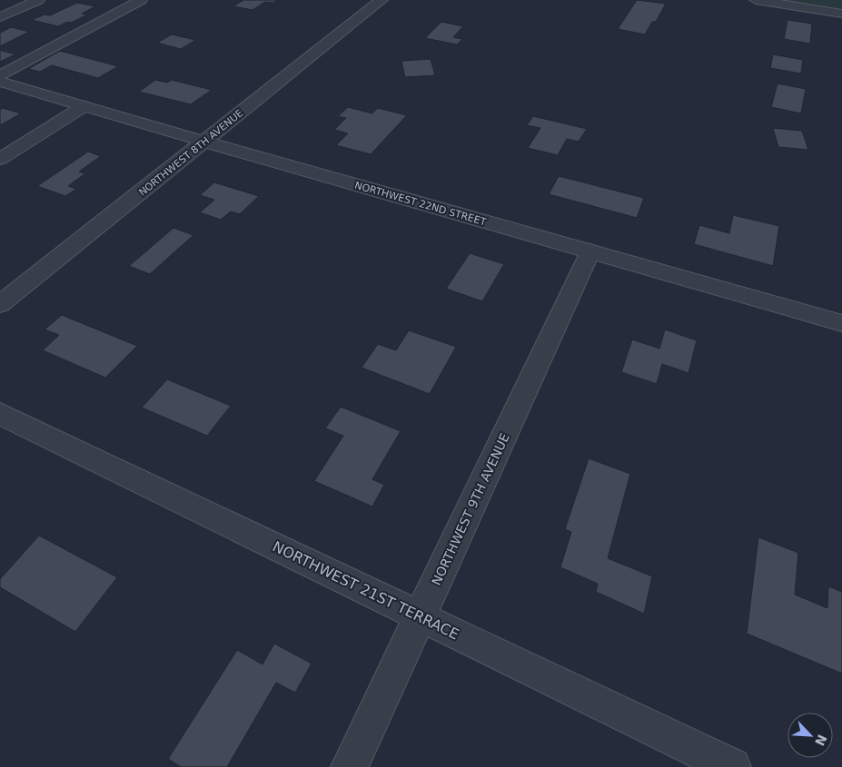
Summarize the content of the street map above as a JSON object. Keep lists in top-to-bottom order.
{
  "streets": {
    "street": [
      "NORTHWEST 8TH AVENUE",
      "NORTHWEST 22ND STREET",
      "NORTHWEST 9TH AVENUE",
      "NORTHWEST 21ST TERRACE"
    ]
  },
  "crossings": [
    ["NORTHWEST 8TH AVENUE", "NORTHWEST 22ND STREET"],
    ["NORTHWEST 22ND STREET", "NORTHWEST 9TH AVENUE"],
    ["NORTHWEST 9TH AVENUE", "NORTHWEST 21ST TERRACE"]
  ],
  "north": "bottom right"
}
